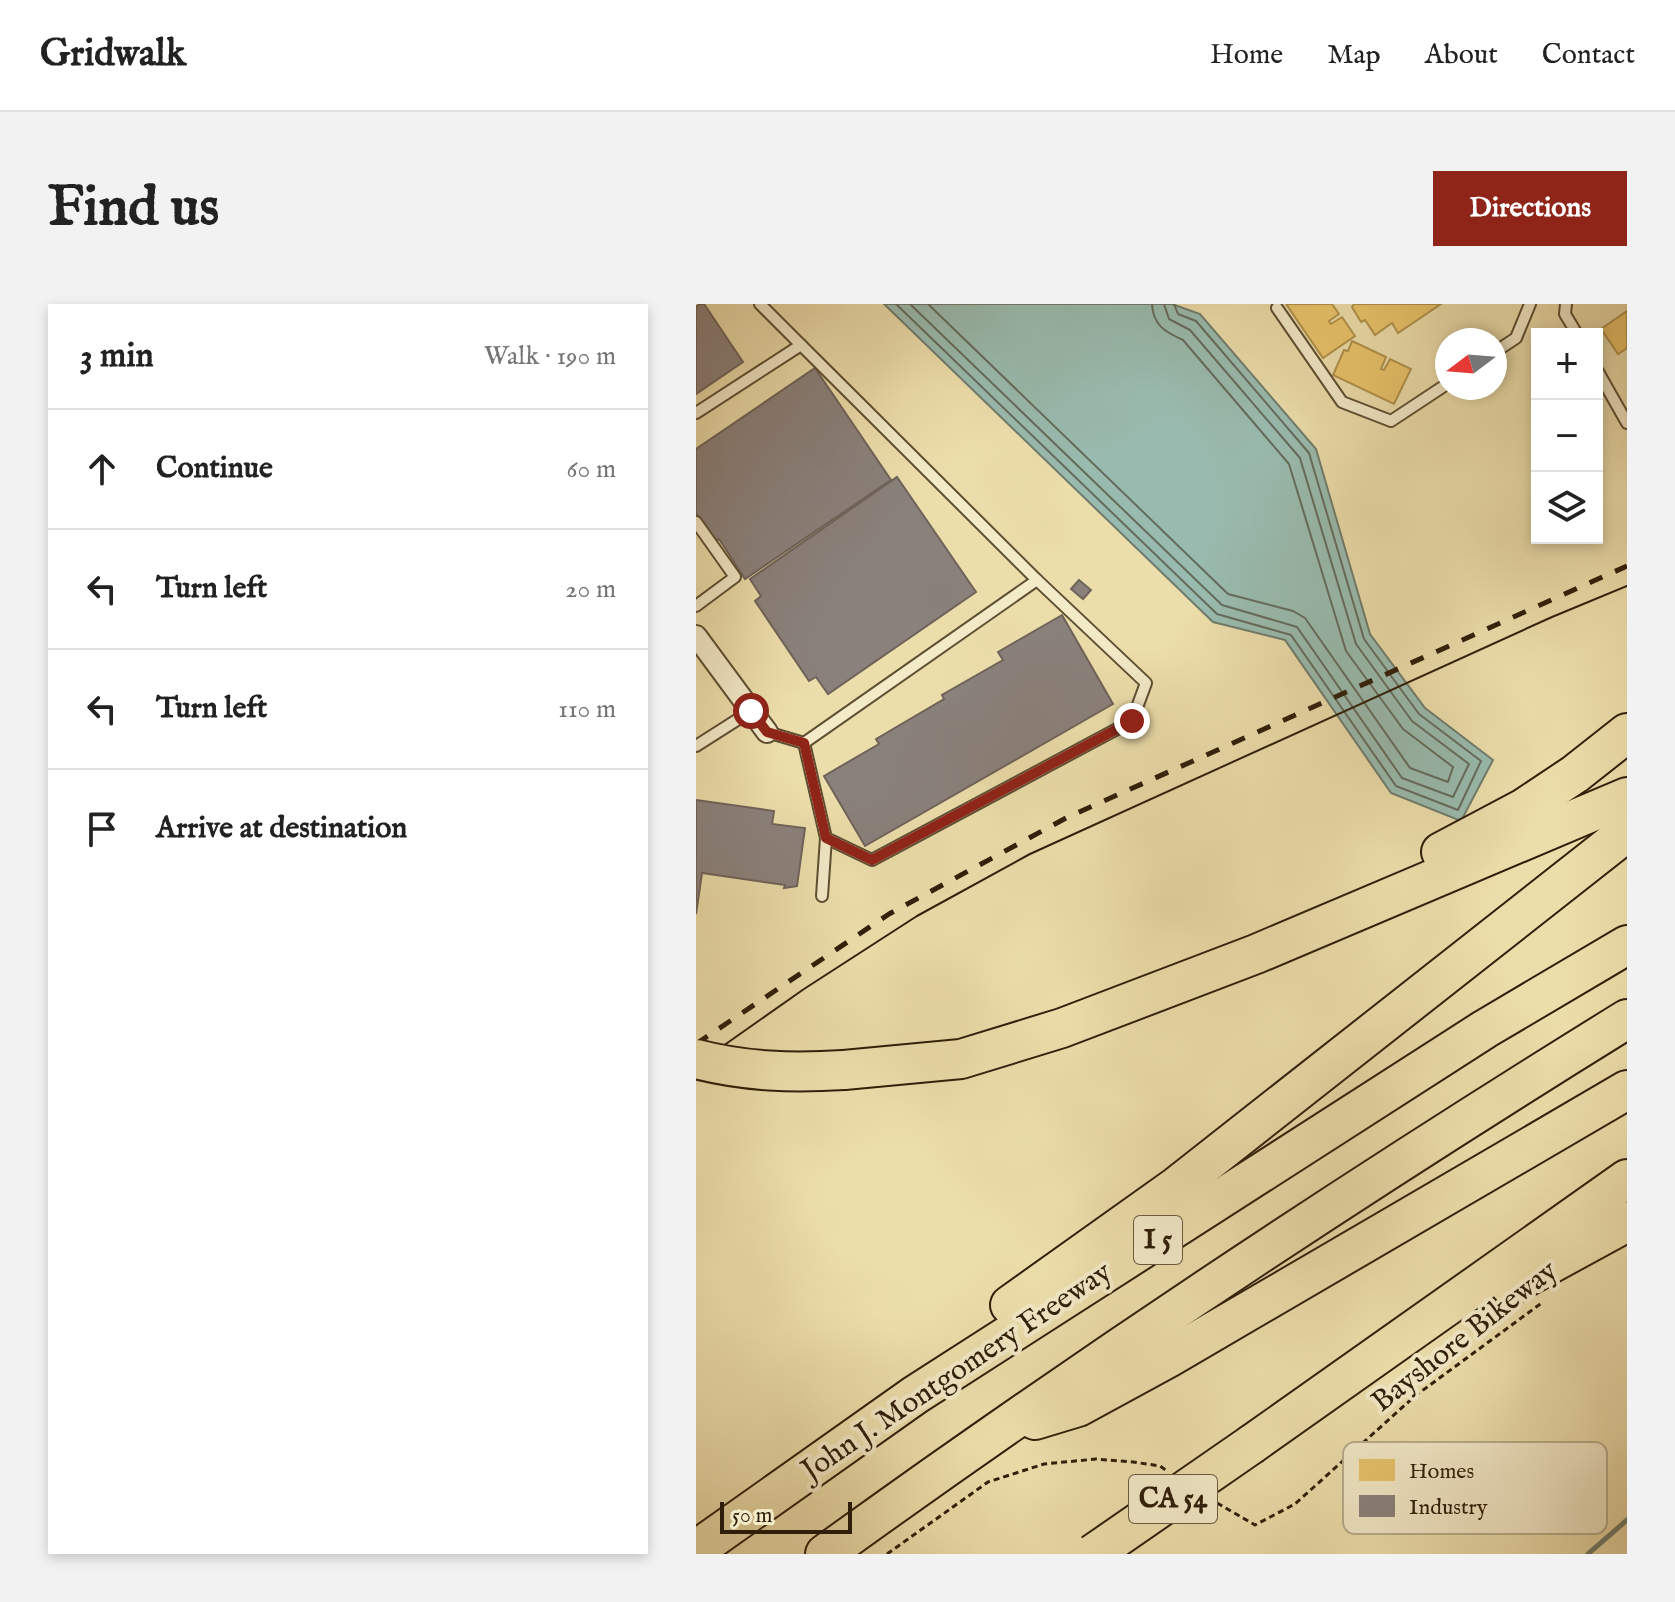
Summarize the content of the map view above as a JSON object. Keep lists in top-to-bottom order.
{
  "streets": {
    "highway": ["I 5", "John J. Montgomery Freeway", "CA 54"],
    "path": ["Bayshore Bikeway"]
  },
  "legend": ["Homes", "Industry"],
  "scale_bar": "50 m",
  "north": "left",
  "page": {
    "header": "Gridwalk",
    "nav": [
      "Home",
      "Map",
      "About",
      "Contact"
    ],
    "buttons": "Directions",
    "title": "Find us",
    "heading": ["3 min", "Walk · 190 m"],
    "map_buttons": ["+", "−"],
    "list": [
      ["Continue", "60 m"],
      ["Turn left", "20 m"],
      ["Turn left", "110 m"],
      "Arrive at destination"
    ],
    "scale": "50 m"
  }
}
